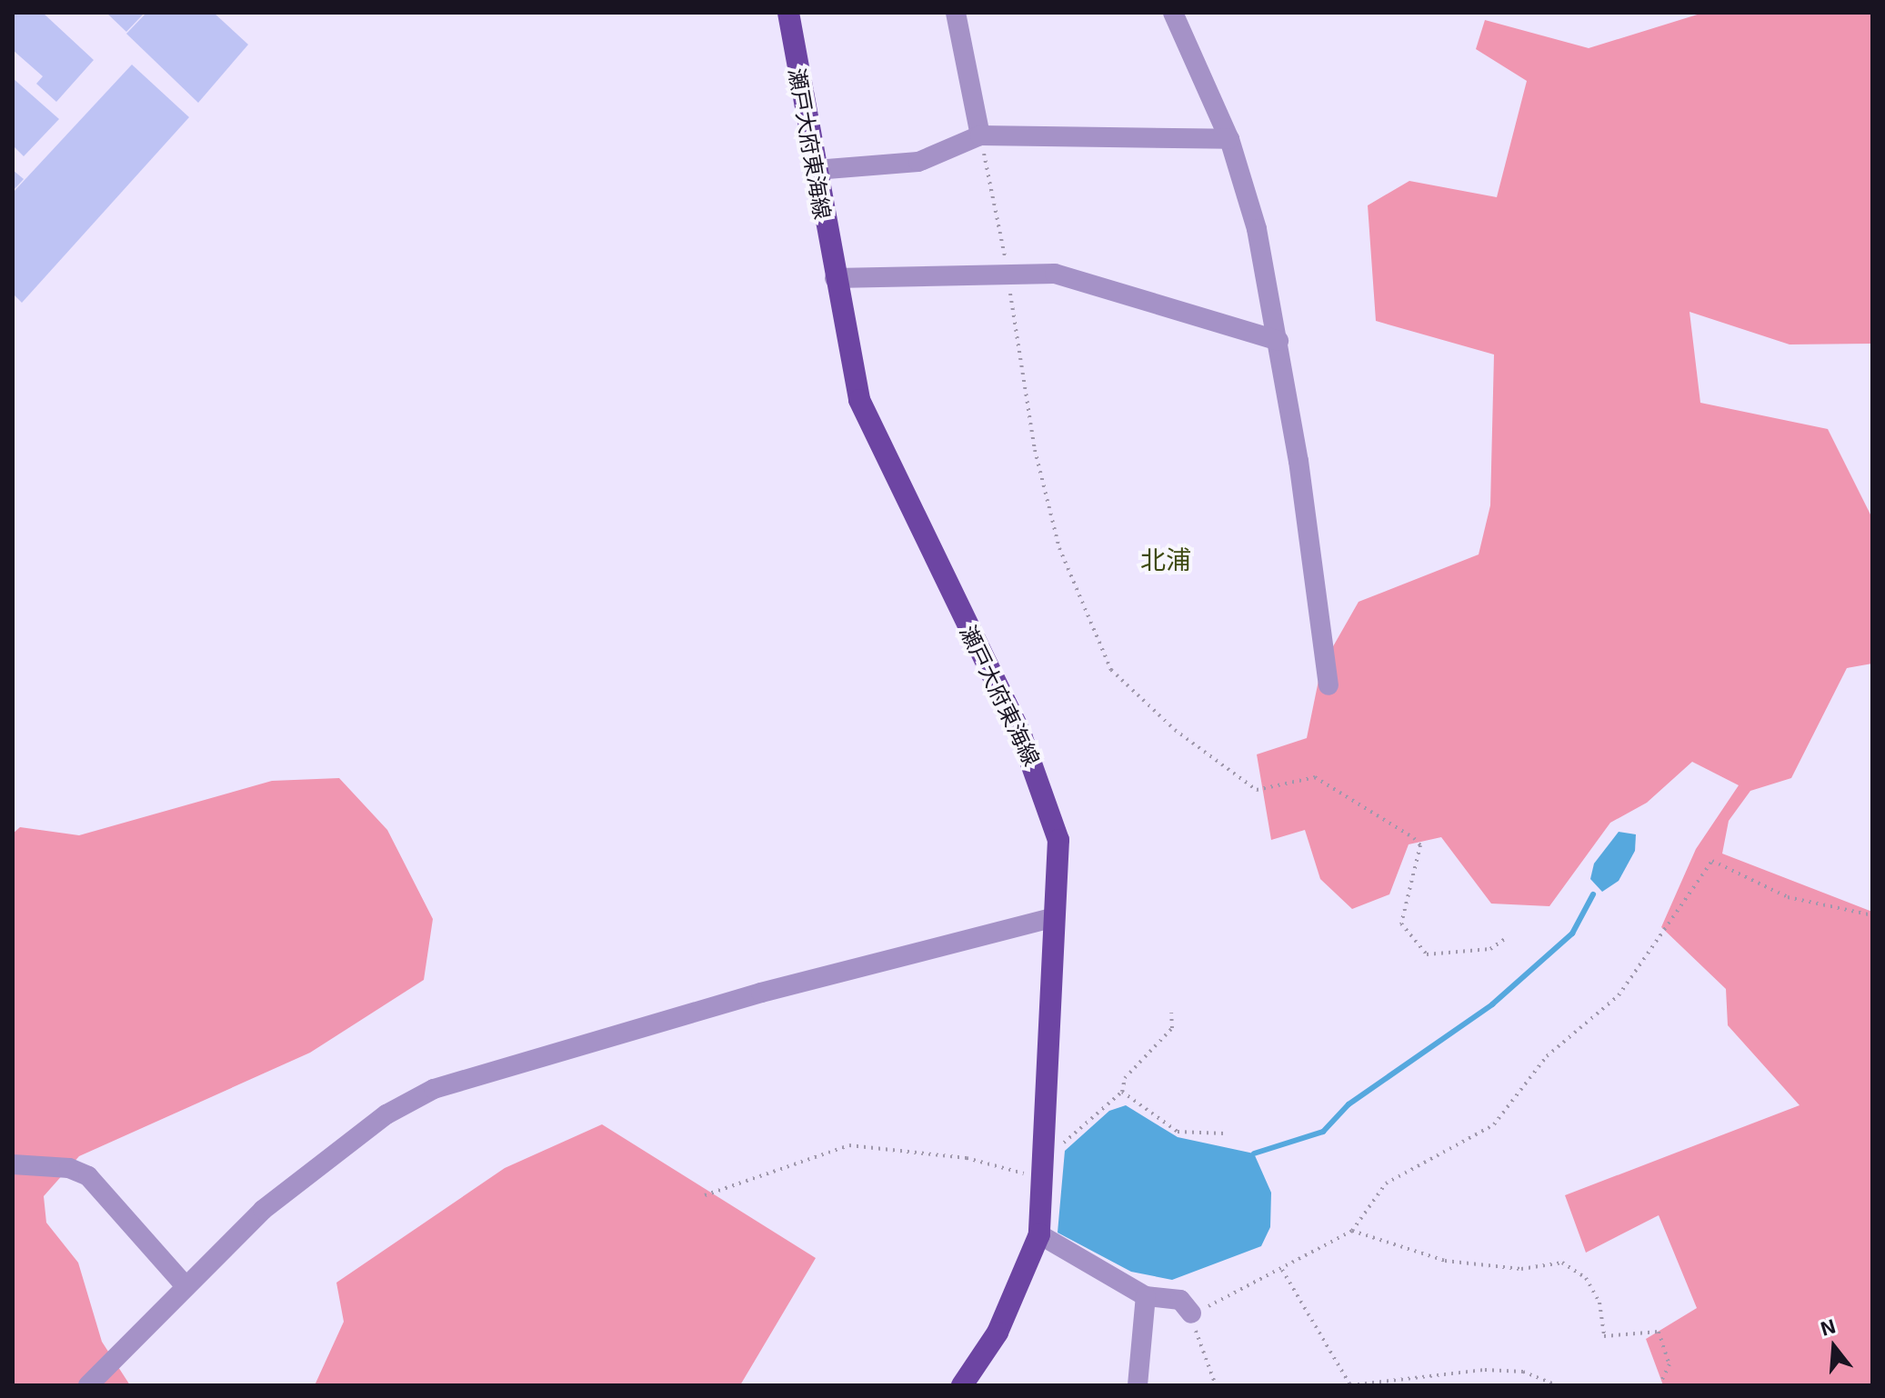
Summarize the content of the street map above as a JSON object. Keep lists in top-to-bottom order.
{
  "streets": {
    "main road": ["瀬戸大府東海線"]
  },
  "districts": ["北浦"],
  "north": "top"
}
